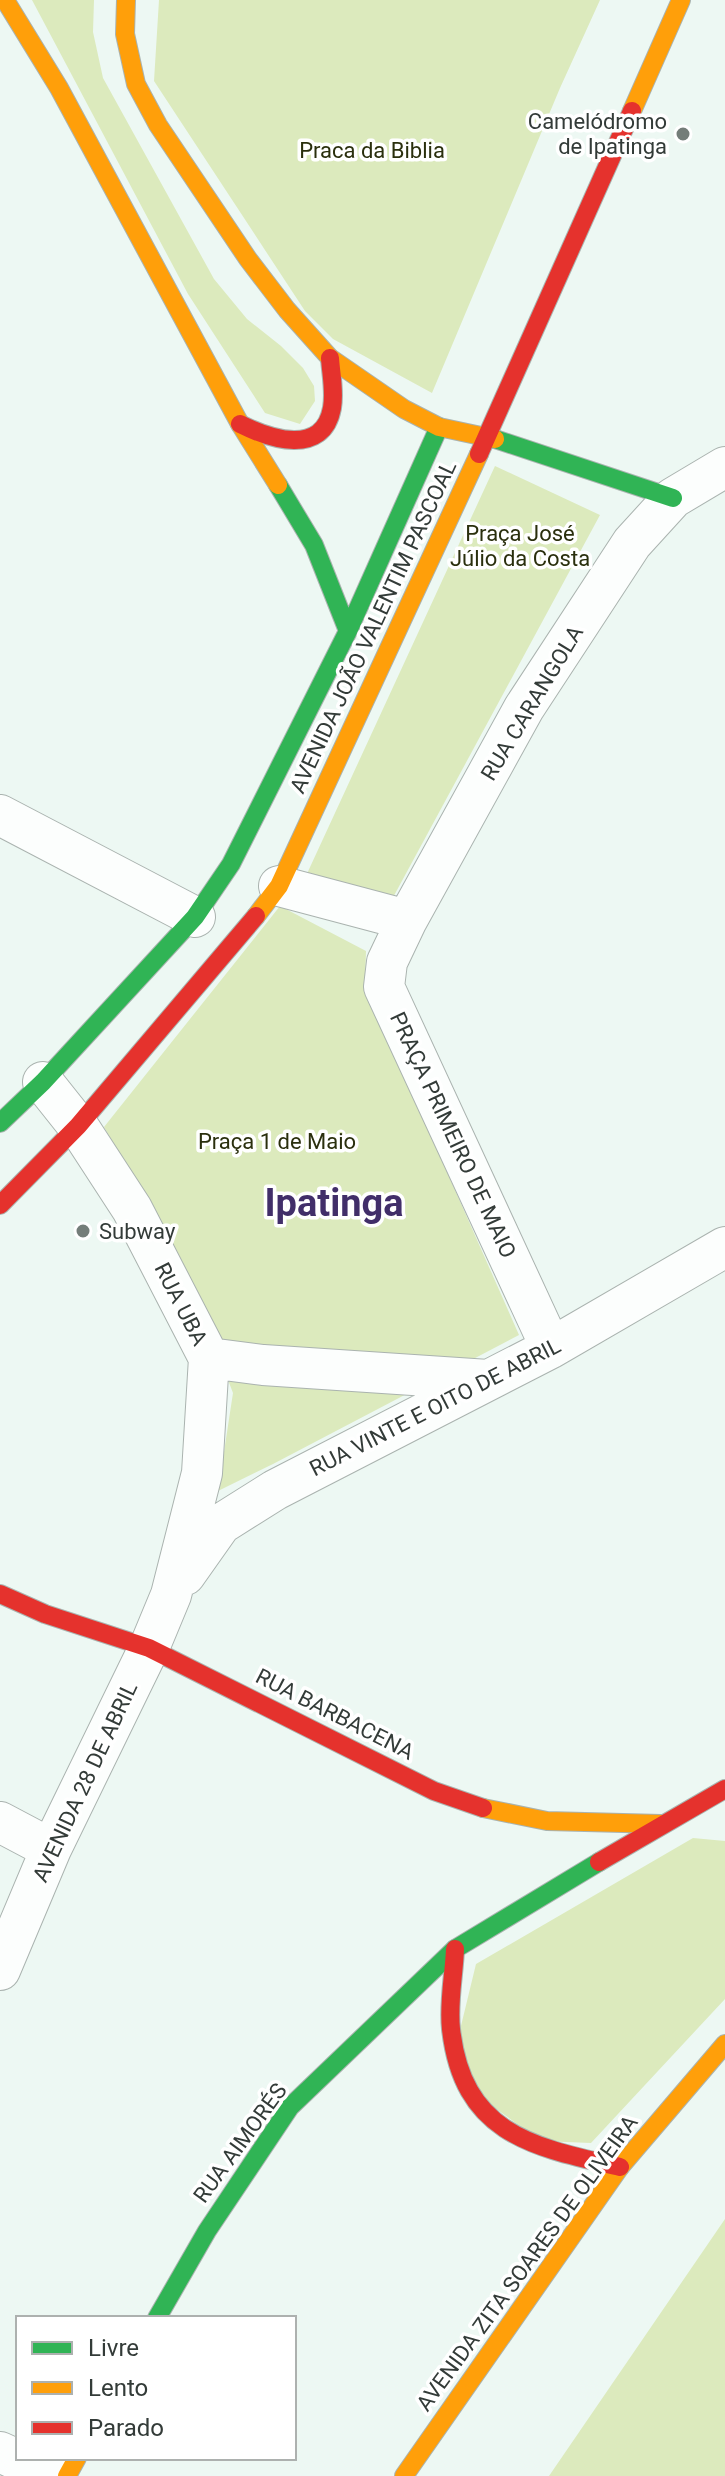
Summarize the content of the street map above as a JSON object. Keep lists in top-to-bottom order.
{
  "streets": {
    "street": [
      "AVENIDA JOÃO VALENTIM PASCOAL",
      "RUA CARANGOLA",
      "PRAÇA PRIMEIRO DE MAIO",
      "RUA UBA",
      "RUA VINTE E OITO DE ABRIL",
      "RUA BARBACENA",
      "AVENIDA 28 DE ABRIL",
      "RUA AIMORÉS",
      "AVENIDA ZITA SOARES DE OLIVEIRA"
    ]
  },
  "crossings": [
    ["AVENIDA JOÃO VALENTIM PASCOAL", "RUA UBA"],
    ["RUA CARANGOLA", "PRAÇA PRIMEIRO DE MAIO"],
    ["PRAÇA PRIMEIRO DE MAIO", "RUA VINTE E OITO DE ABRIL"],
    ["RUA UBA", "RUA VINTE E OITO DE ABRIL"],
    ["RUA UBA", "AVENIDA 28 DE ABRIL"],
    ["RUA VINTE E OITO DE ABRIL", "AVENIDA 28 DE ABRIL"],
    ["RUA BARBACENA", "AVENIDA 28 DE ABRIL"],
    ["RUA BARBACENA", "RUA AIMORÉS"]
  ],
  "districts": ["Ipatinga"],
  "parks": ["Praca da Biblia", "Praça José Júlio da Costa", "Praça 1 de Maio"],
  "places": ["Camelódromo de Ipatinga", "Subway"],
  "legend": ["Livre", "Lento", "Parado"]
}
